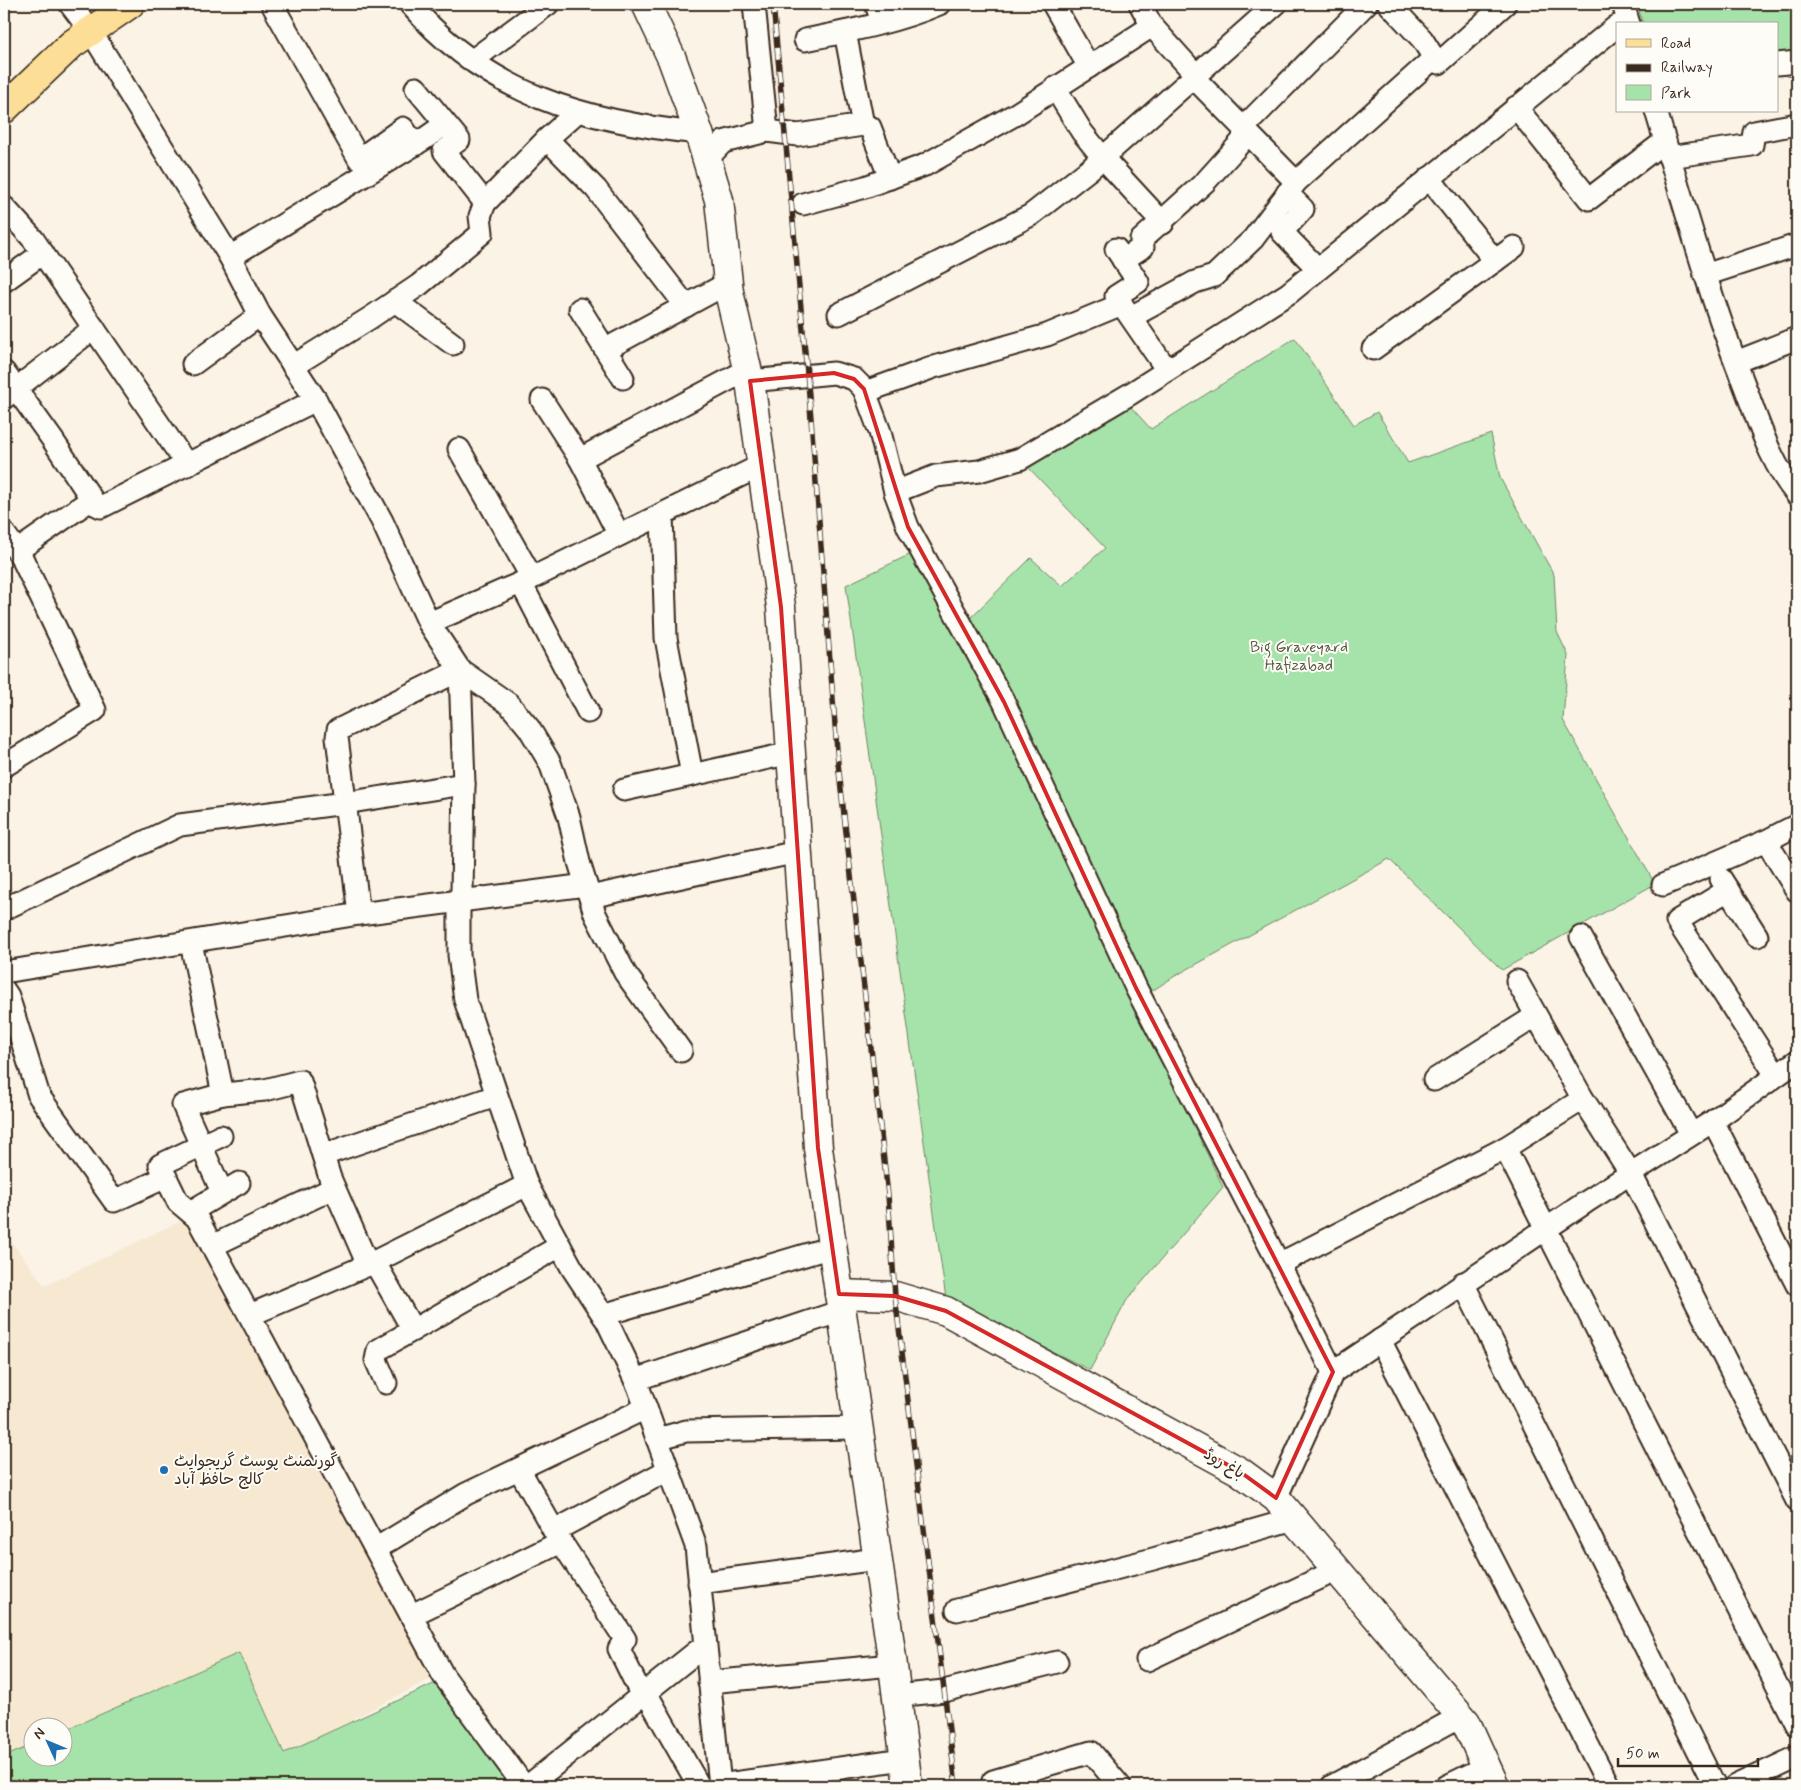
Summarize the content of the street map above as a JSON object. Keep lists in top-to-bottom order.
{
  "streets": {
    "street": ["باغ روڈ"]
  },
  "parks": ["Big Graveyard Hafizabad"],
  "places": ["گورنمنٹ پوسٹ گریجوایٹ کالج حافظ آباد"],
  "legend": ["Road", "Railway", "Park"],
  "scale_bar": "50 m",
  "north": "top left"
}
